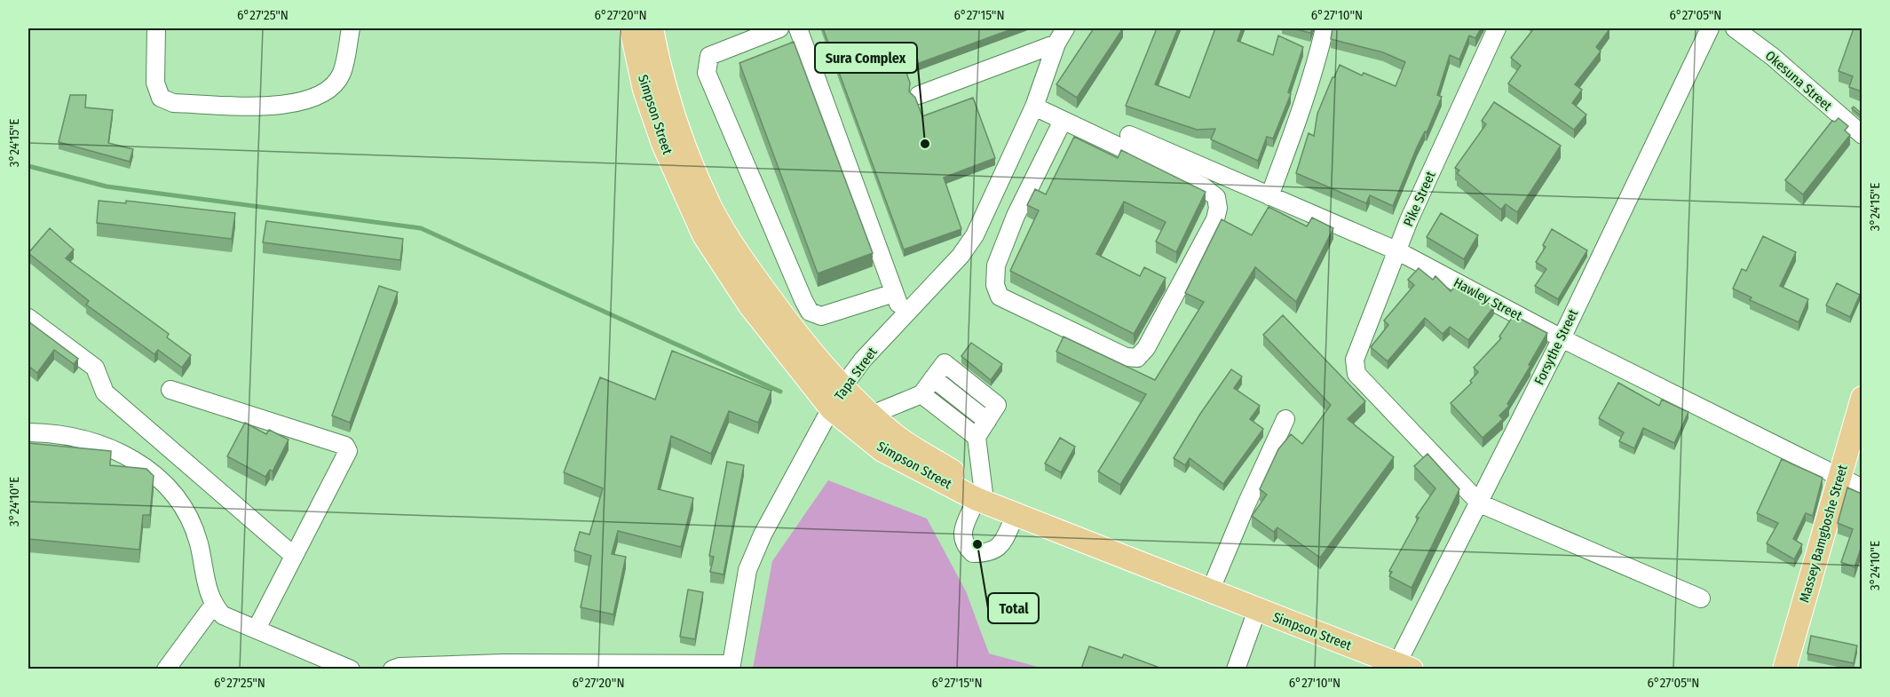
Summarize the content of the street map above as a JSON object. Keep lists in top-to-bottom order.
{
  "streets": {
    "main road": ["Simpson Street", "Massey Bamgboshe Street"],
    "street": [
      "Okesuna Street",
      "Pike Street",
      "Hawley Street",
      "Forsythe Street",
      "Tapa Street"
    ]
  },
  "crossings": [
    ["Simpson Street", "Forsythe Street"],
    ["Simpson Street", "Tapa Street"],
    ["Pike Street", "Hawley Street"],
    ["Pike Street", "Forsythe Street"],
    ["Hawley Street", "Forsythe Street"],
    ["Hawley Street", "Massey Bamgboshe Street"]
  ],
  "places": ["Sura Complex", "Total"],
  "coordinates": [
    "6°27'25\"N",
    "6°27'20\"N",
    "6°27'15\"N",
    "6°27'10\"N",
    "6°27'05\"N",
    "3°24'15\"E",
    "3°24'10\"E"
  ]
}
